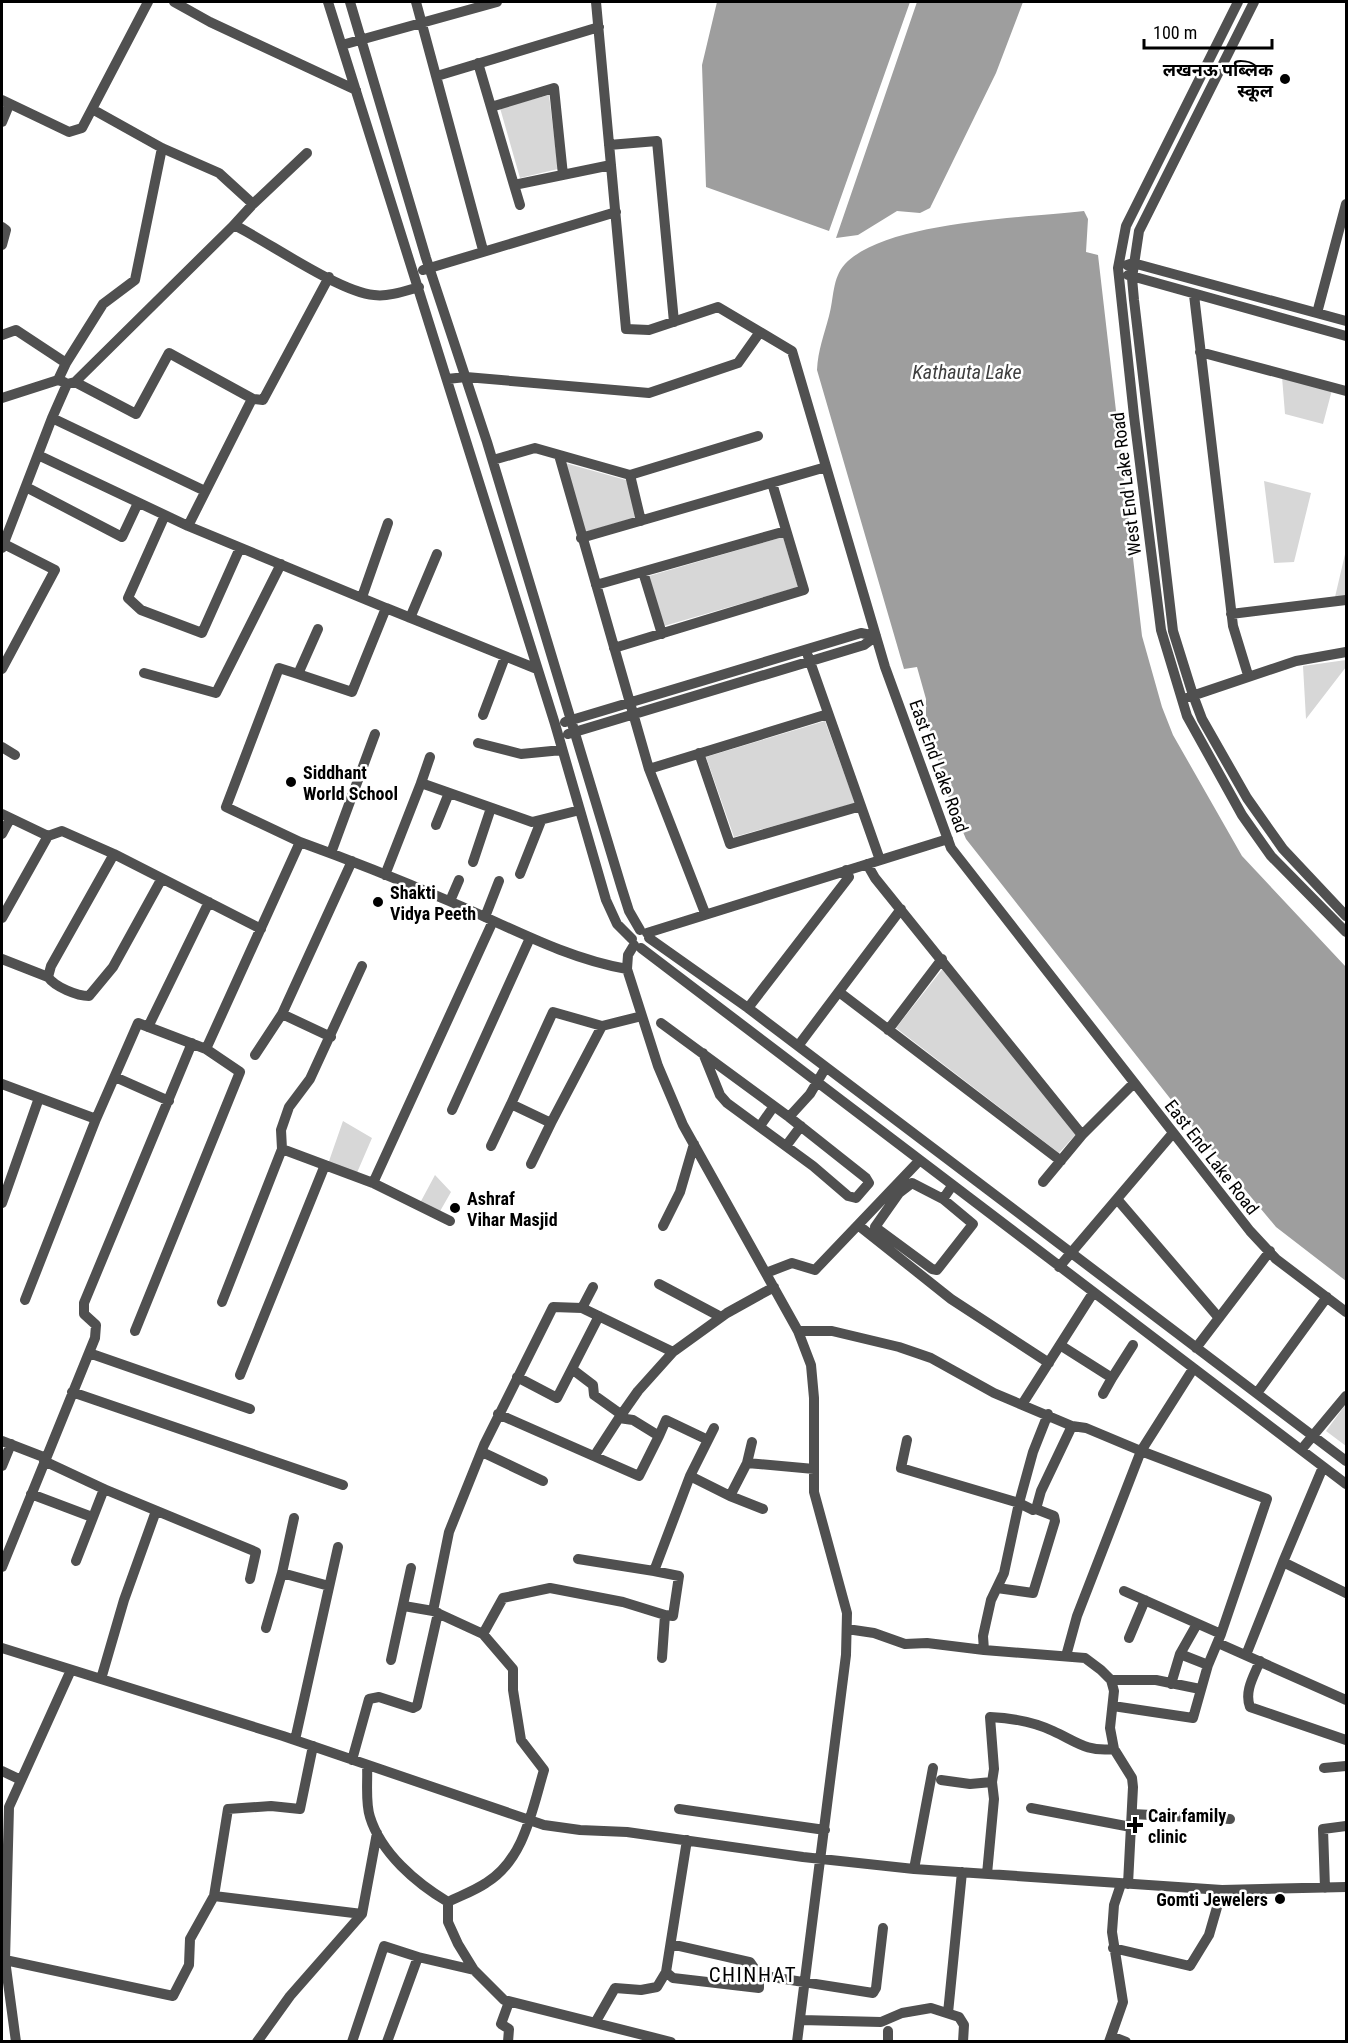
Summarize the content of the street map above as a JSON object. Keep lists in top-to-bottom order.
{
  "streets": {
    "street": ["West End Lake Road", "East End Lake Road"]
  },
  "districts": ["CHINHAT"],
  "water": ["Kathauta Lake"],
  "places": {
    "other": [
      "लखनऊ पब्लिक स्कूल",
      "Siddhant World School",
      "Shakti Vidya Peeth",
      "Ashraf Vihar Masjid",
      "Gomti Jewelers"
    ],
    "health": ["Cair family clinic"]
  },
  "scale_bar": "100 m"
}
